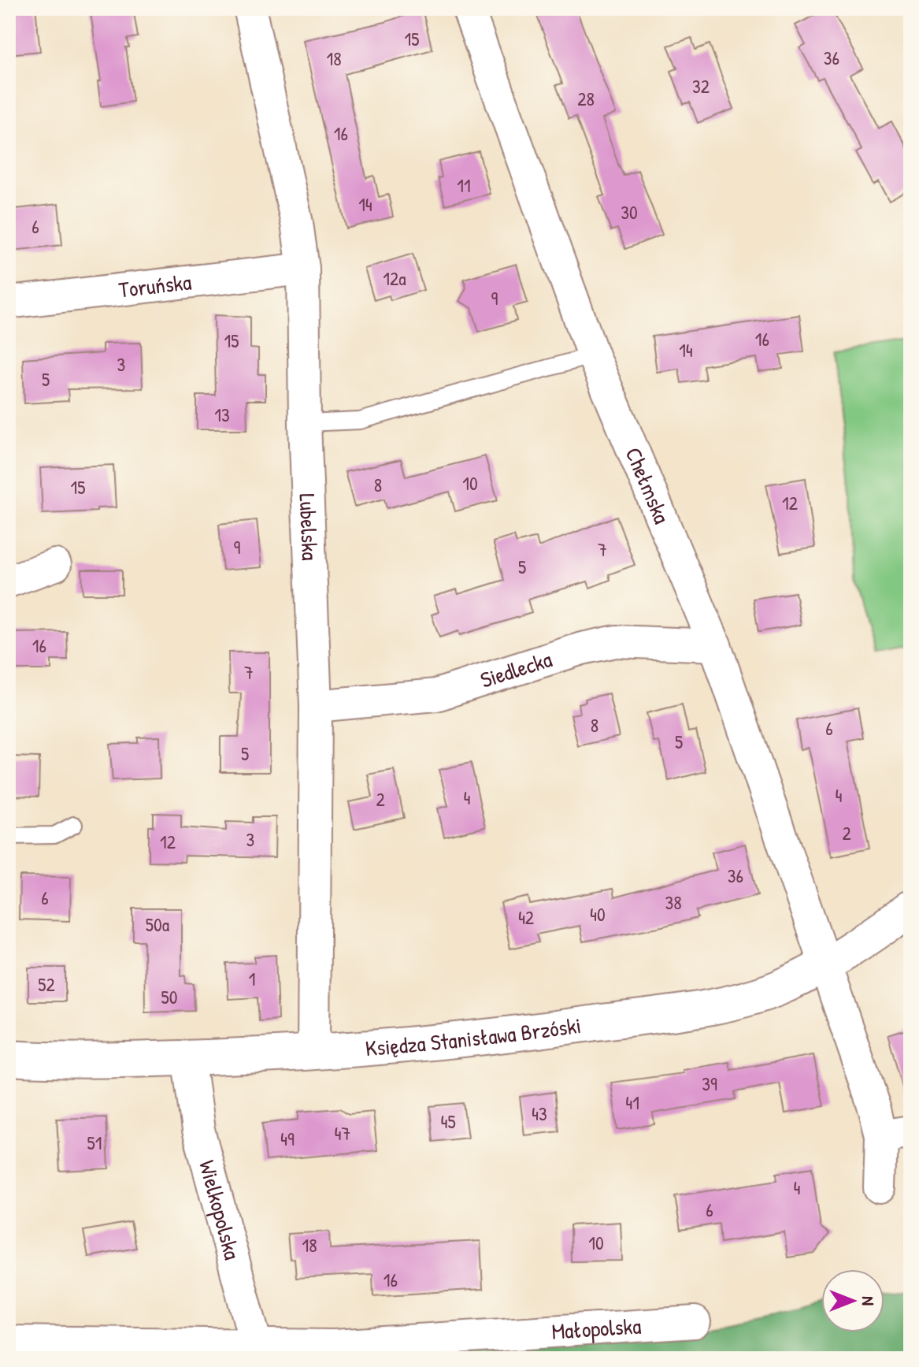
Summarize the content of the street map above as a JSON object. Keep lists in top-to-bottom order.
{
  "streets": {
    "street": [
      "Toruńska",
      "Chełmska",
      "Lubelska",
      "Siedlecka",
      "Księdza Stanisława Brzóski",
      "Wielkopolska",
      "Małopolska"
    ]
  },
  "crossings": [
    ["Toruńska", "Lubelska"],
    ["Chełmska", "Siedlecka"],
    ["Chełmska", "Księdza Stanisława Brzóski"],
    ["Lubelska", "Siedlecka"],
    ["Lubelska", "Księdza Stanisława Brzóski"],
    ["Księdza Stanisława Brzóski", "Wielkopolska"],
    ["Wielkopolska", "Małopolska"]
  ],
  "house_numbers": [
    "15",
    "36",
    "18",
    "32",
    "28",
    "16",
    "11",
    "14",
    "30",
    "6",
    "12a",
    "9",
    "16",
    "15",
    "14",
    "3",
    "5",
    "13",
    "10",
    "8",
    "15",
    "12",
    "9",
    "7",
    "5",
    "16",
    "7",
    "8",
    "6",
    "5",
    "5",
    "4",
    "4",
    "2",
    "2",
    "3",
    "12",
    "36",
    "6",
    "38",
    "40",
    "42",
    "50a",
    "1",
    "52",
    "50",
    "39",
    "41",
    "43",
    "45",
    "47",
    "49",
    "51",
    "4",
    "6",
    "10",
    "18",
    "16"
  ],
  "north": "right"
}
